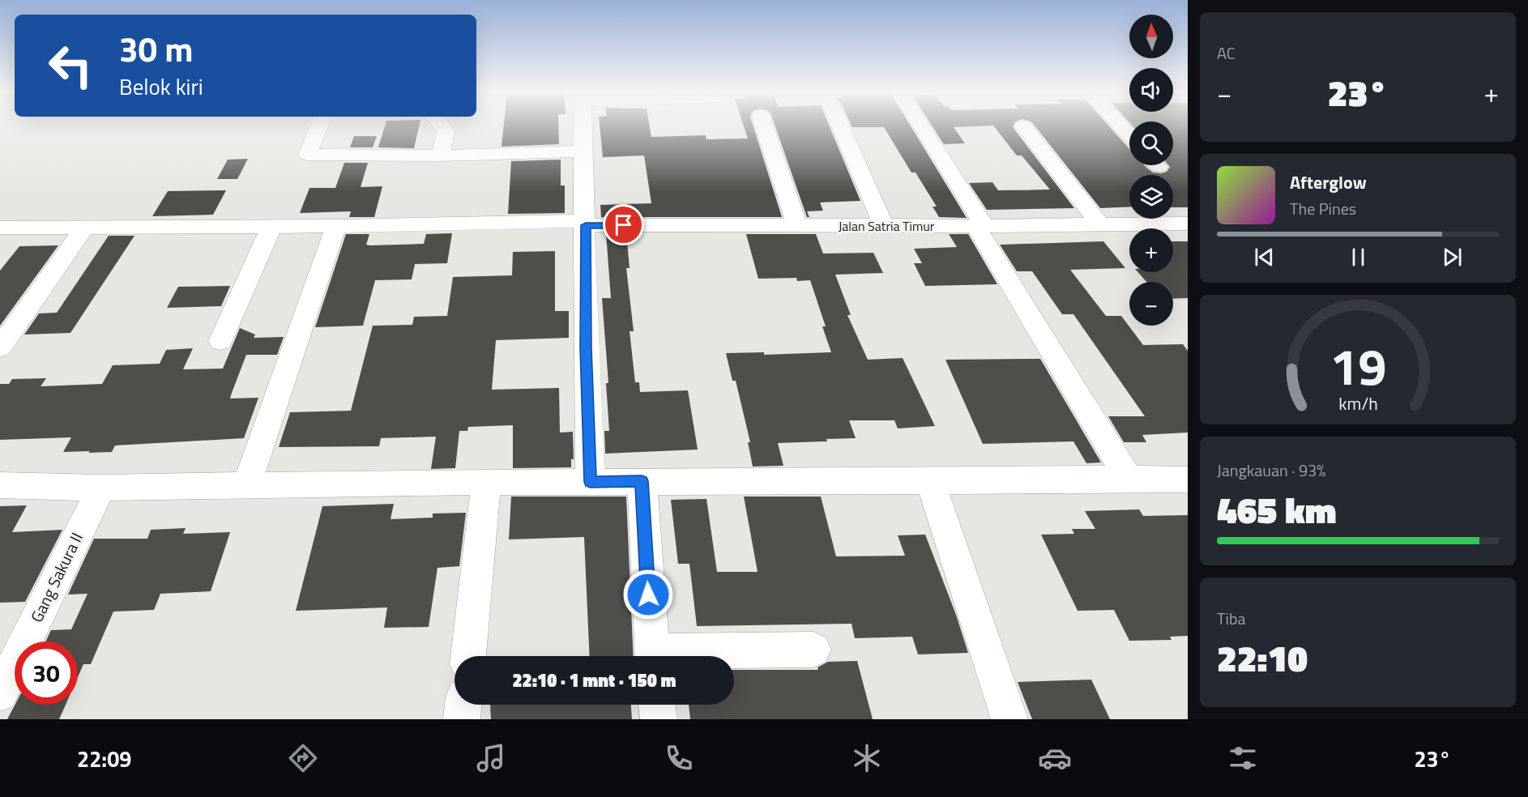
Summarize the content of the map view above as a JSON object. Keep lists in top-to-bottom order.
{
  "streets": {
    "street": ["Jalan Satria Timur", "Gang Sakura II"]
  },
  "north": "top",
  "page": {
    "tile": [
      "AC",
      ["Jangkauan · 93%", "465 km"],
      ["Tiba", "22:10"]
    ],
    "map_buttons": ["+", "−"],
    "turn": ["30 m", "Belok kiri"],
    "heat": ["−", "23°", "+"],
    "song": ["Afterglow", "The Pines"],
    "limit": "30",
    "trip": "22:10 · 1 mnt · 150 m",
    "tabs": ["22:09", "23°"],
    "gauge": ["19", "km/h"]
  }
}
